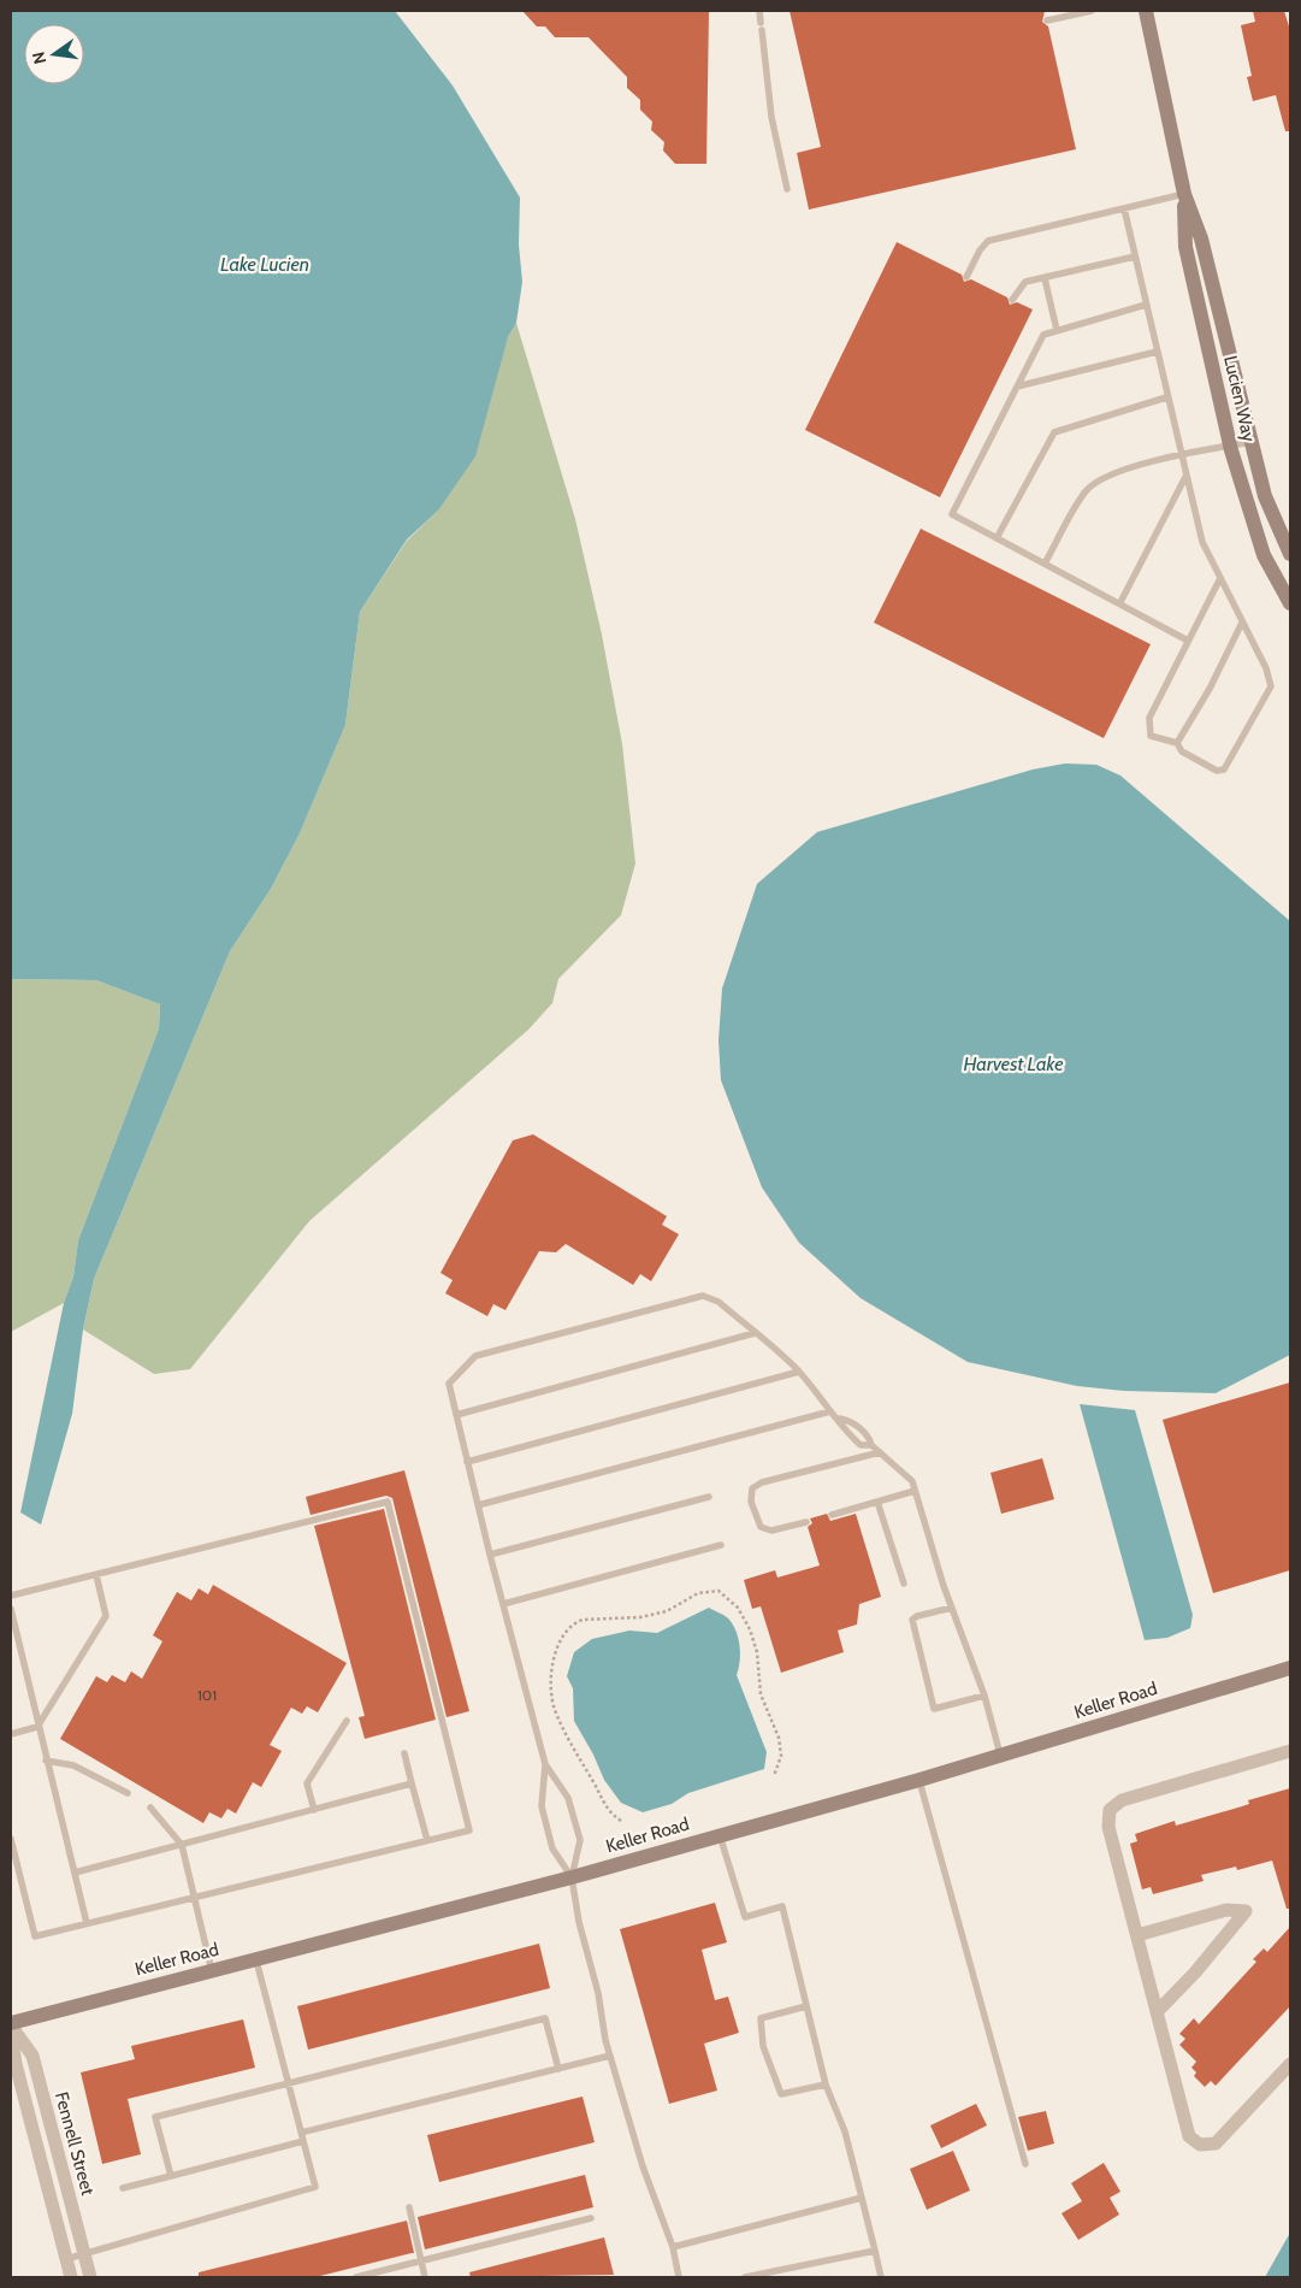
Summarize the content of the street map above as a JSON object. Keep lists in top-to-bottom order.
{
  "streets": {
    "street": ["Lucien Way", "Keller Road", "Fennell Street"]
  },
  "crossings": [
    ["Keller Road", "Fennell Street"]
  ],
  "water": ["Lake Lucien", "Harvest Lake"],
  "house_numbers": ["101"],
  "north": "left"
}
